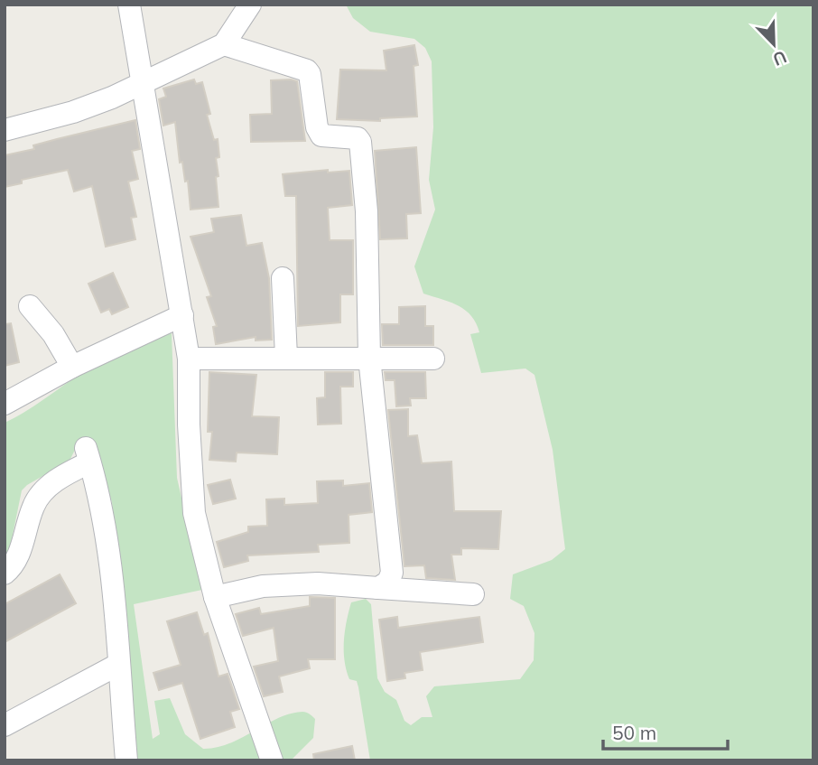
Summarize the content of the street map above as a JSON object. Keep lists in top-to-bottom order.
{
  "scale_bar": "50 m",
  "north": "bottom right"
}
